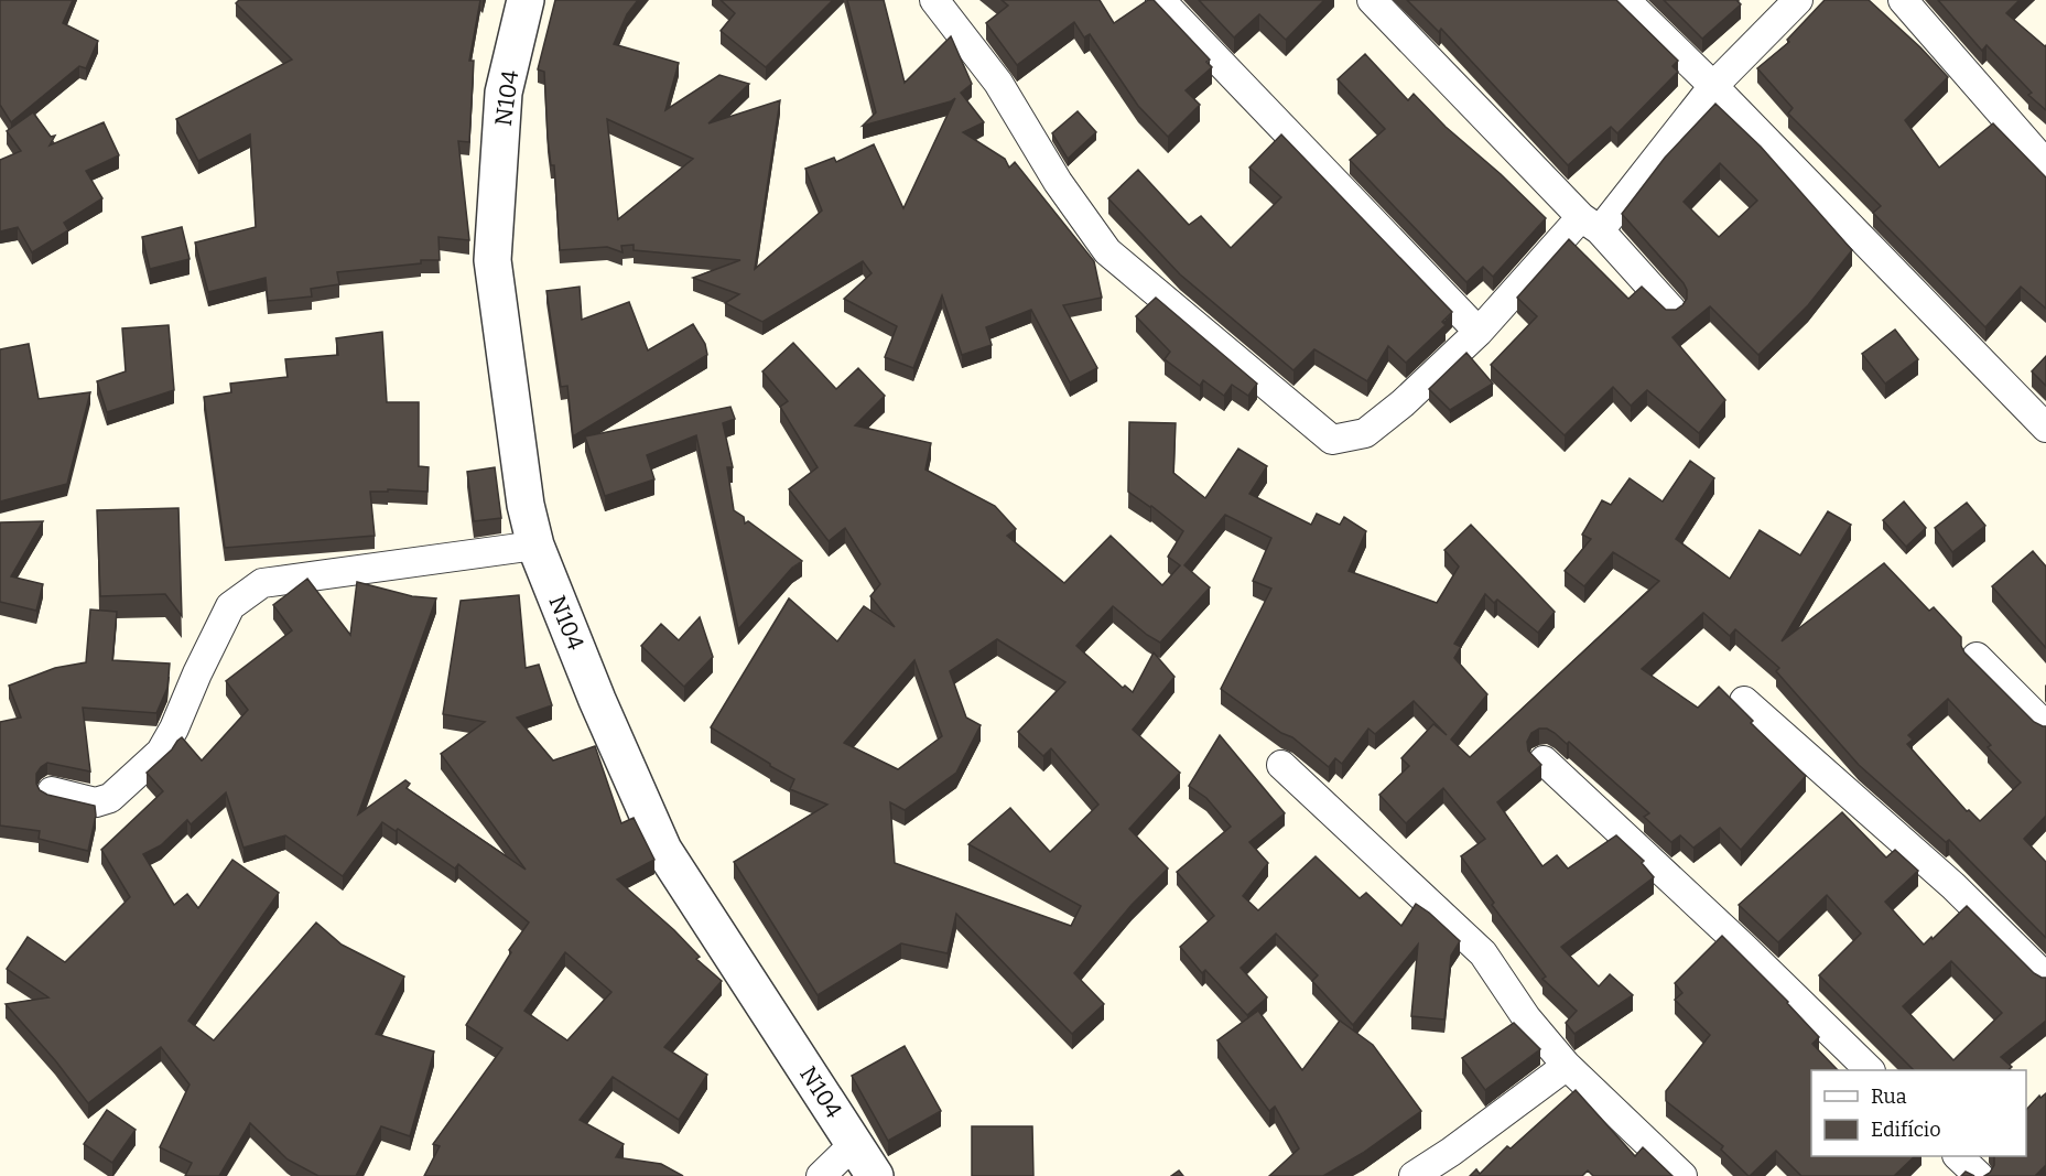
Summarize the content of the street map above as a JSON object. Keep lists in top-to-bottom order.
{
  "streets": {
    "street": ["N104"]
  },
  "legend": ["Rua", "Edifício"]
}
